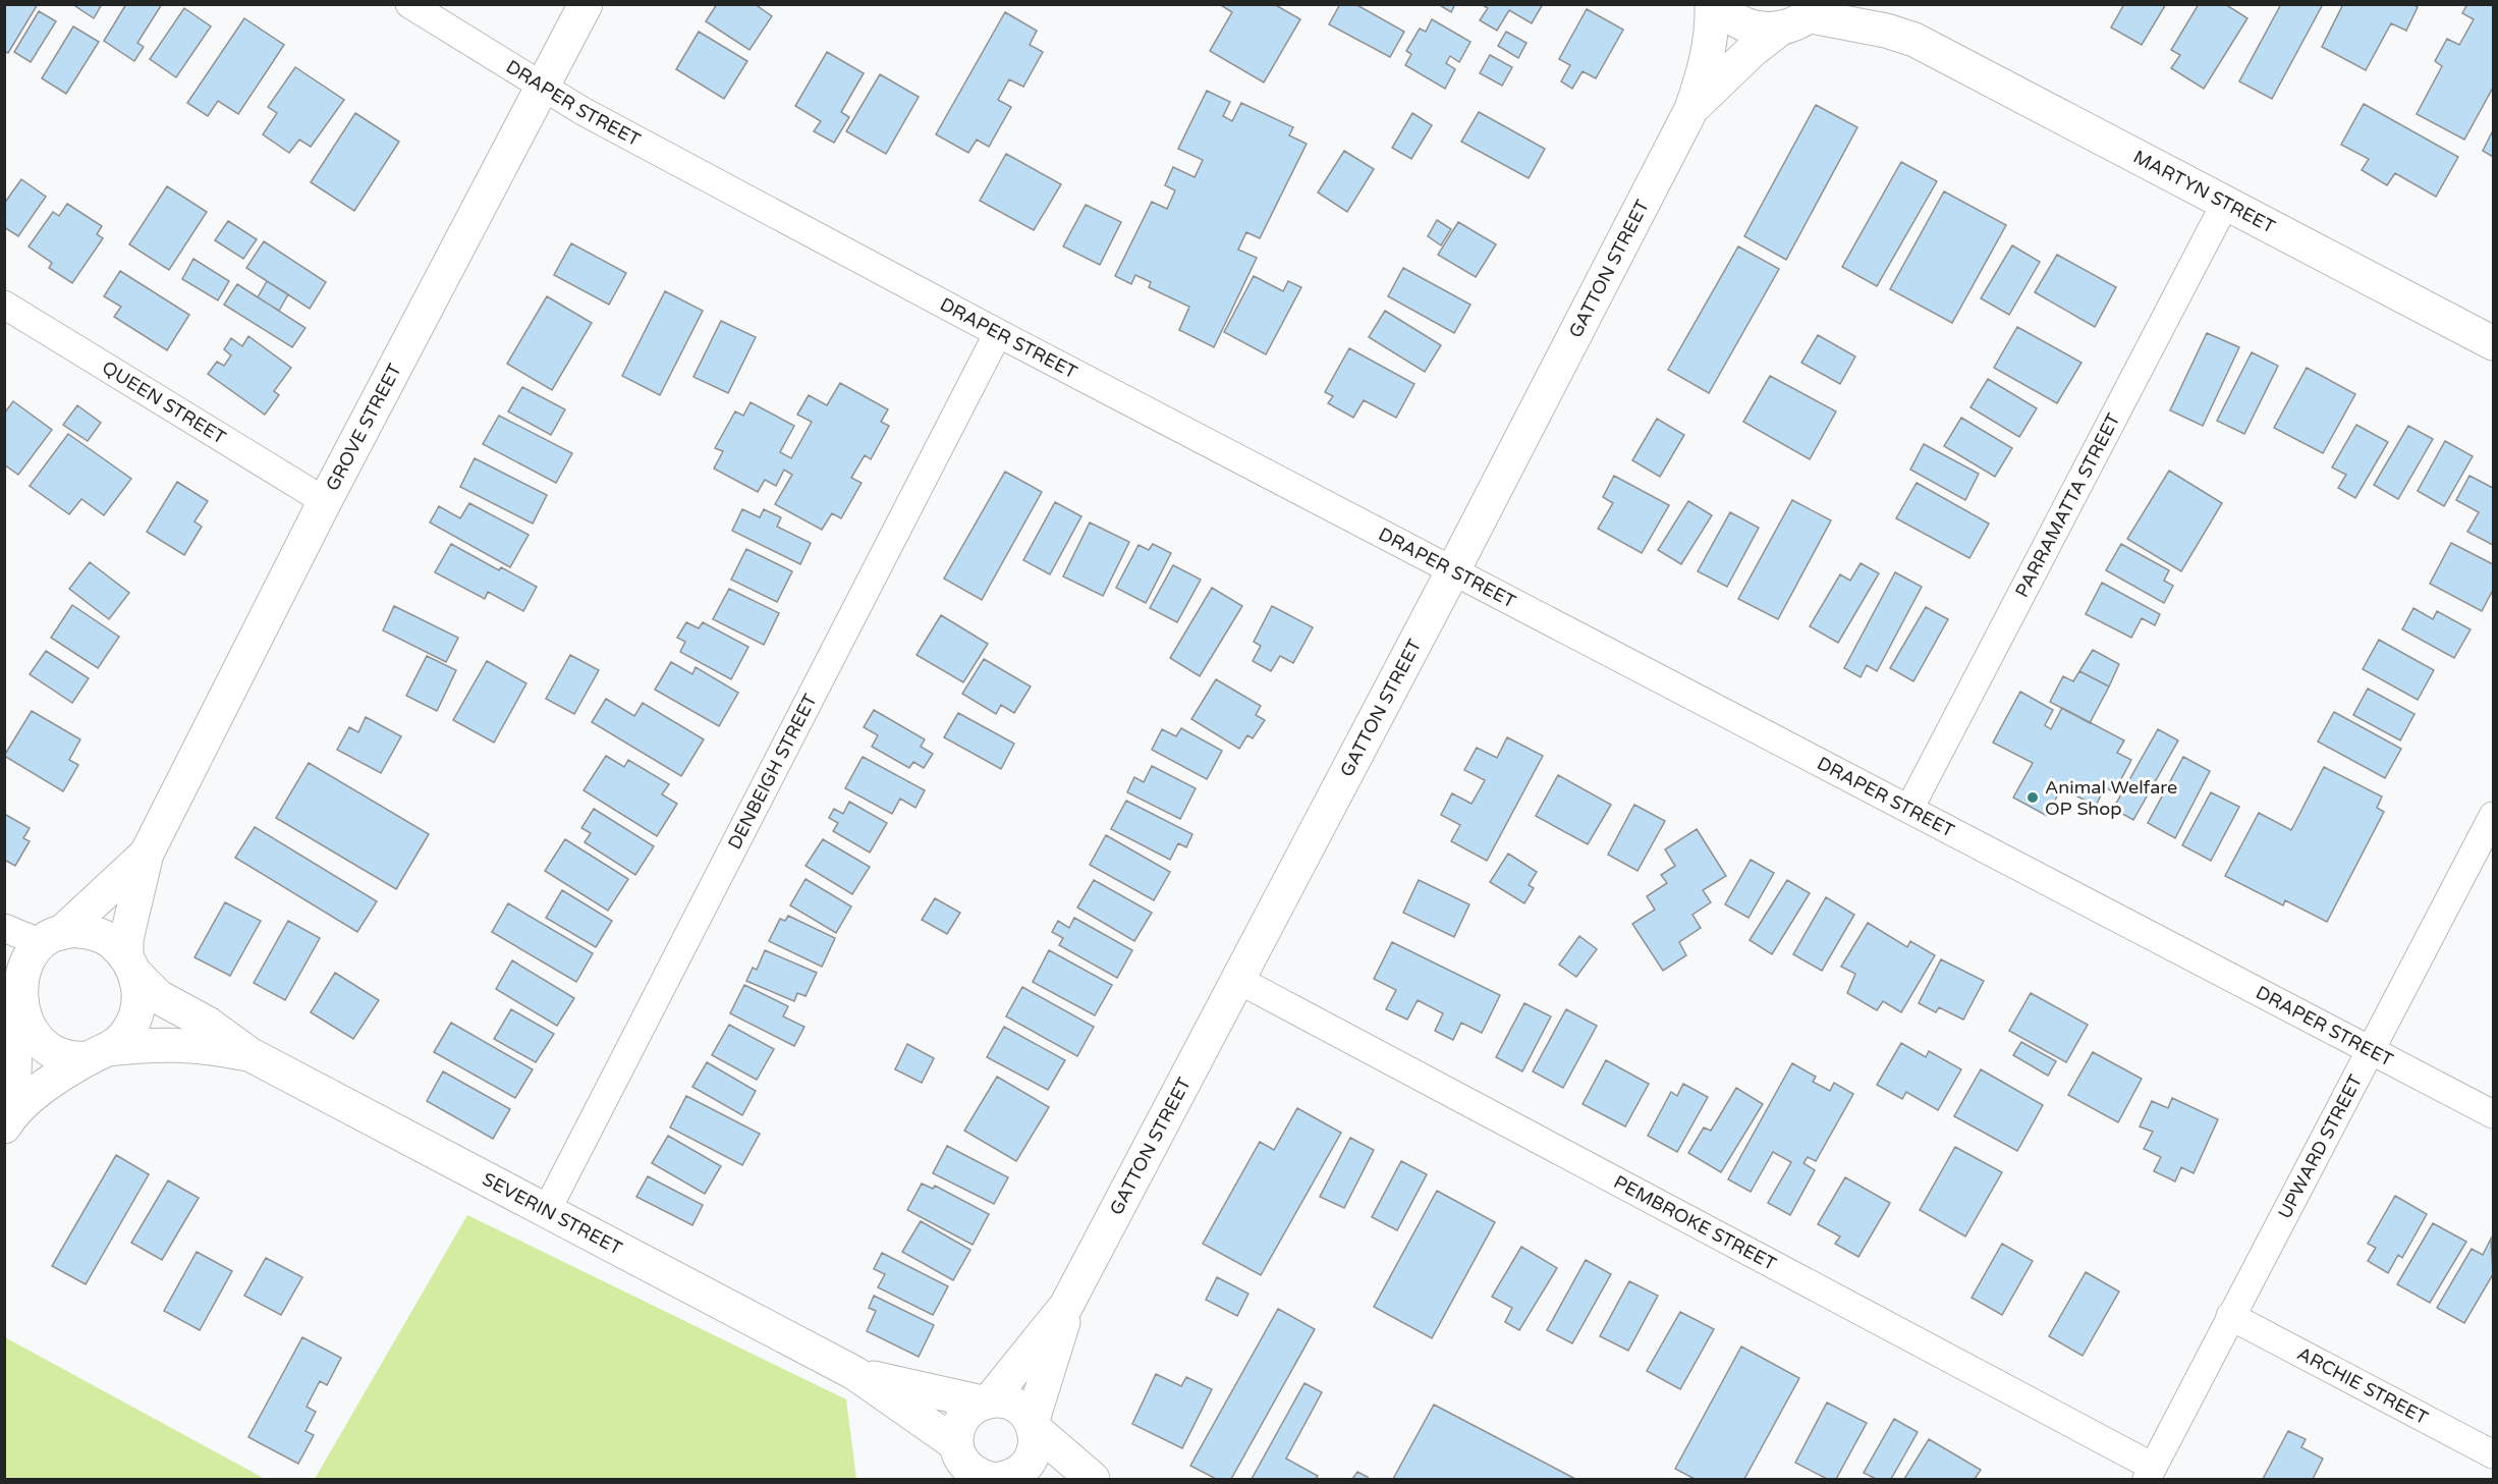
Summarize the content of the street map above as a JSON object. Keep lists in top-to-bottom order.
{
  "streets": {
    "street": [
      "DRAPER STREET",
      "MARTYN STREET",
      "GATTON STREET",
      "QUEEN STREET",
      "GROVE STREET",
      "PARRAMATTA STREET",
      "DENBEIGH STREET",
      "UPWARD STREET",
      "SEVERIN STREET",
      "PEMBROKE STREET",
      "ARCHIE STREET"
    ]
  },
  "crossings": [
    ["DRAPER STREET", "GATTON STREET"],
    ["DRAPER STREET", "GROVE STREET"],
    ["DRAPER STREET", "PARRAMATTA STREET"],
    ["DRAPER STREET", "DENBEIGH STREET"],
    ["DRAPER STREET", "UPWARD STREET"],
    ["MARTYN STREET", "PARRAMATTA STREET"],
    ["GATTON STREET", "SEVERIN STREET"],
    ["GATTON STREET", "PEMBROKE STREET"],
    ["QUEEN STREET", "GROVE STREET"],
    ["GROVE STREET", "SEVERIN STREET"],
    ["DENBEIGH STREET", "SEVERIN STREET"],
    ["UPWARD STREET", "PEMBROKE STREET"],
    ["UPWARD STREET", "ARCHIE STREET"]
  ],
  "places": ["Animal Welfare OP Shop"]
}
